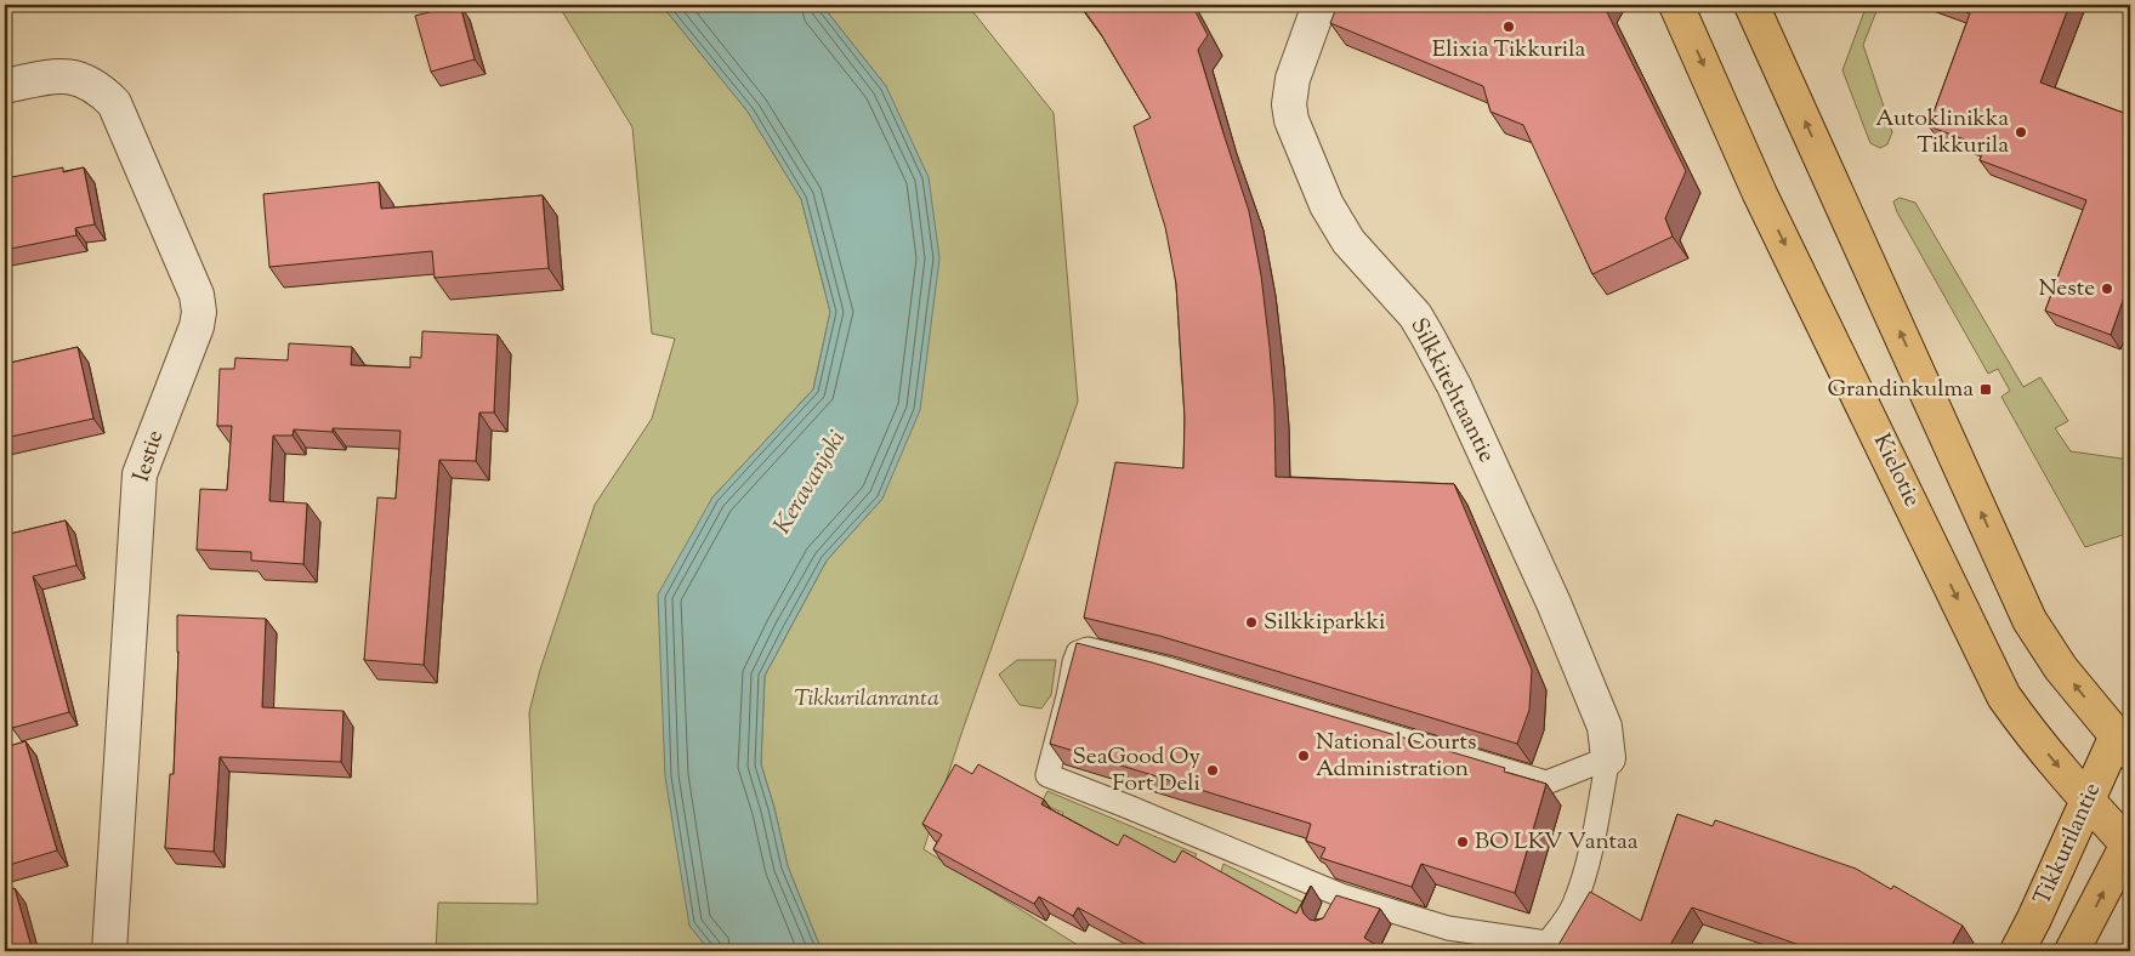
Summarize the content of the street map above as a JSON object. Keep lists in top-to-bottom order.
{
  "streets": {
    "main road": ["Kielotie", "Tikkurilantie"],
    "street": ["Silkkitehtaantie", "Iestie"]
  },
  "crossings": [
    ["Kielotie", "Tikkurilantie"]
  ],
  "water": ["Keravanjoki"],
  "parks": ["Tikkurilanranta"],
  "places": {
    "other": [
      "Elixia Tikkurila",
      "Autoklinikka Tikkurila",
      "Neste",
      "Silkkiparkki",
      "National Courts Administration",
      "SeaGood Oy Fort Deli",
      "BO LKV Vantaa"
    ],
    "transit": ["Grandinkulma"]
  }
}
